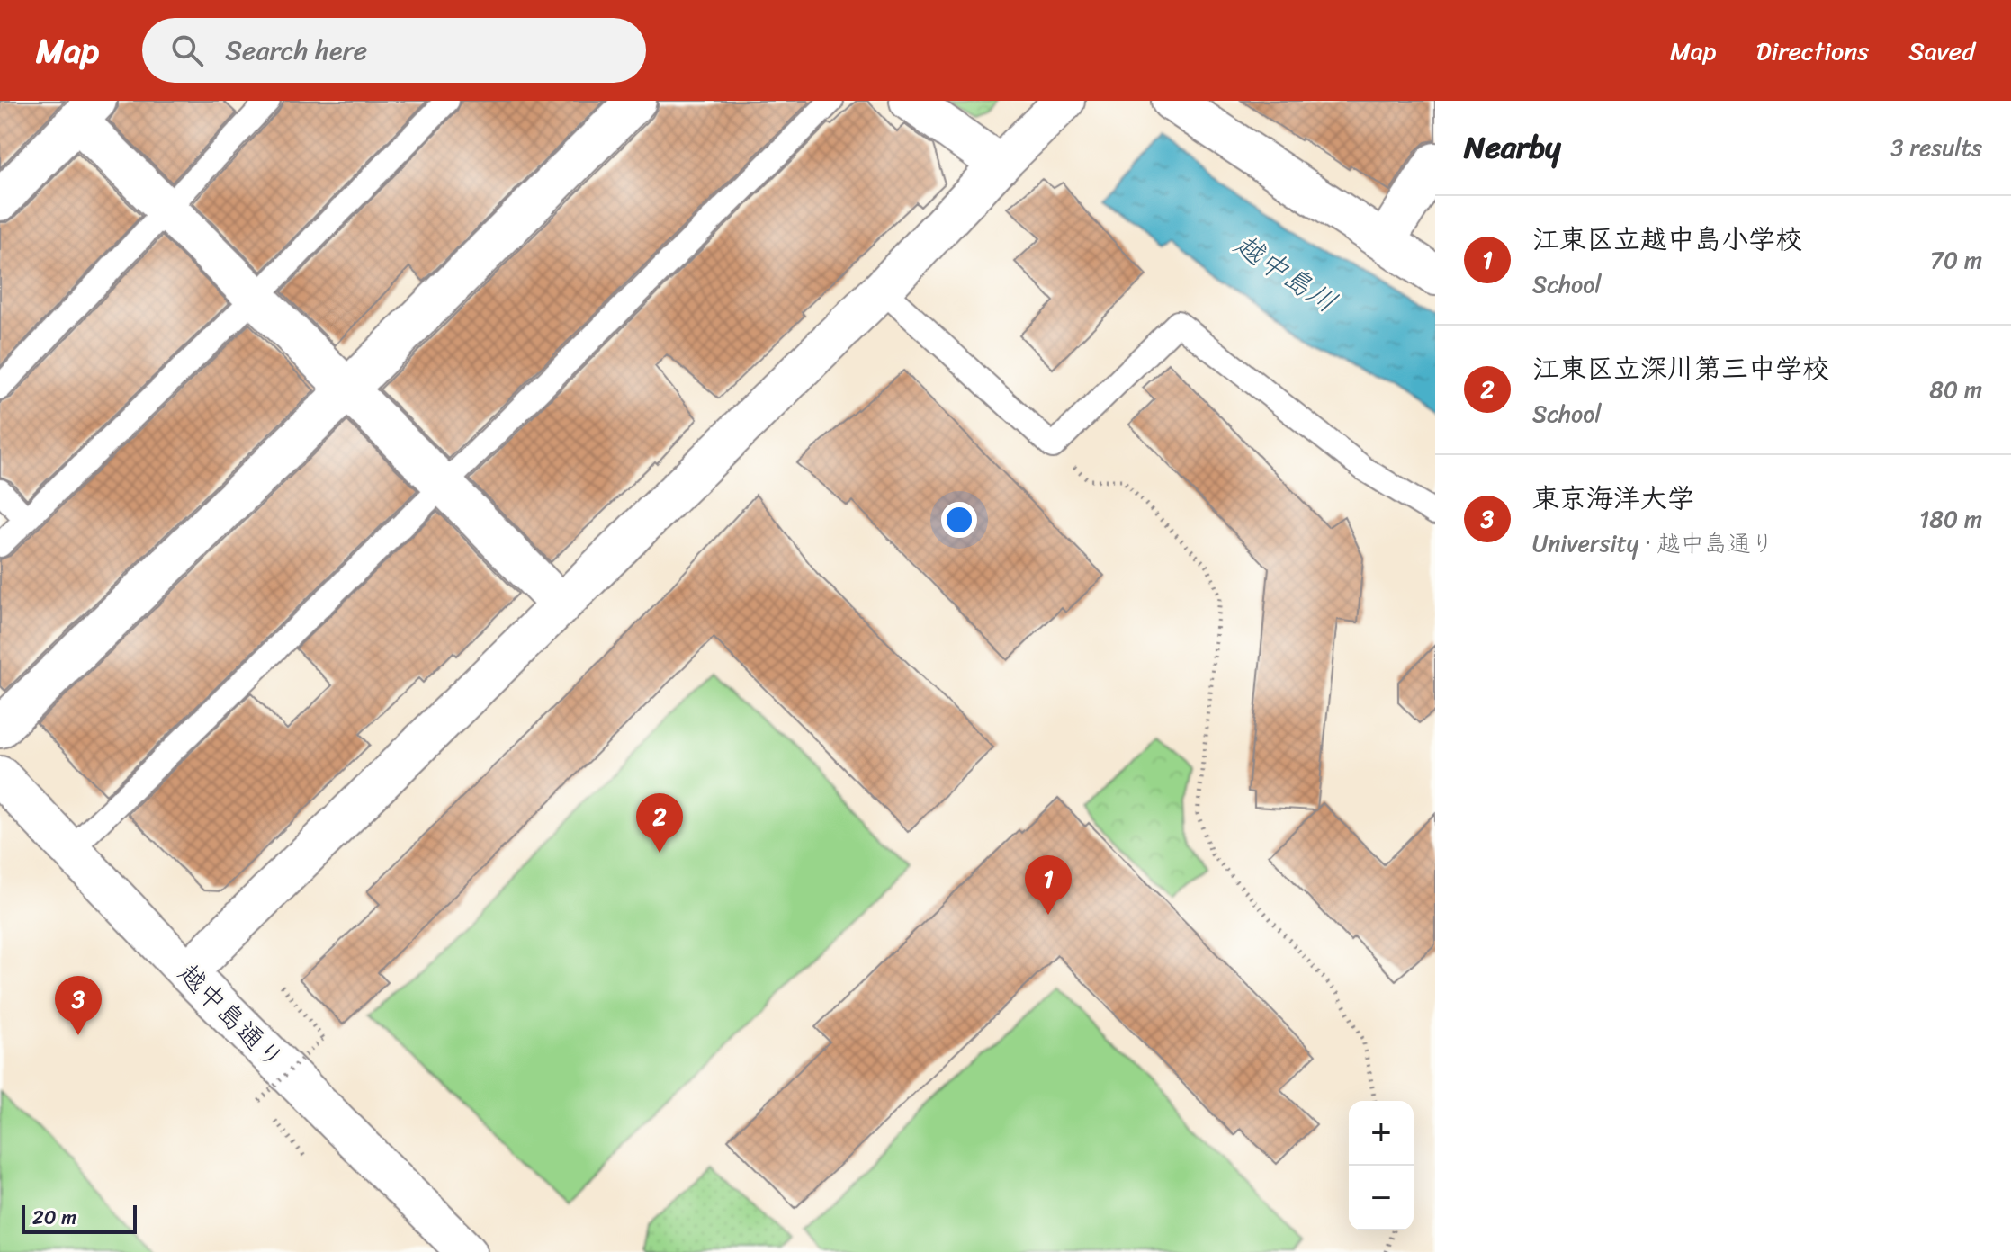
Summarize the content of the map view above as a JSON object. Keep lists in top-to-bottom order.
{
  "streets": {
    "street": ["越中島通り"]
  },
  "water": ["越中島川"],
  "scale_bar": "20 m",
  "page": {
    "header": "Map",
    "search": "Search here",
    "nav": ["Map", "Directions", "Saved"],
    "heading": ["Nearby", "3 results"],
    "list": [
      {
        "mark": "1",
        "name": "江東区立越中島小学校",
        "note": "School",
        "value": "70 m"
      },
      {
        "mark": "2",
        "name": "江東区立深川第三中学校",
        "note": "School",
        "value": "80 m"
      },
      {
        "mark": "3",
        "name": "東京海洋大学",
        "note": "University · 越中島通り",
        "value": "180 m"
      }
    ],
    "pins": ["2", "1", "3"],
    "map_buttons": ["+", "−"],
    "scale": "20 m"
  }
}
